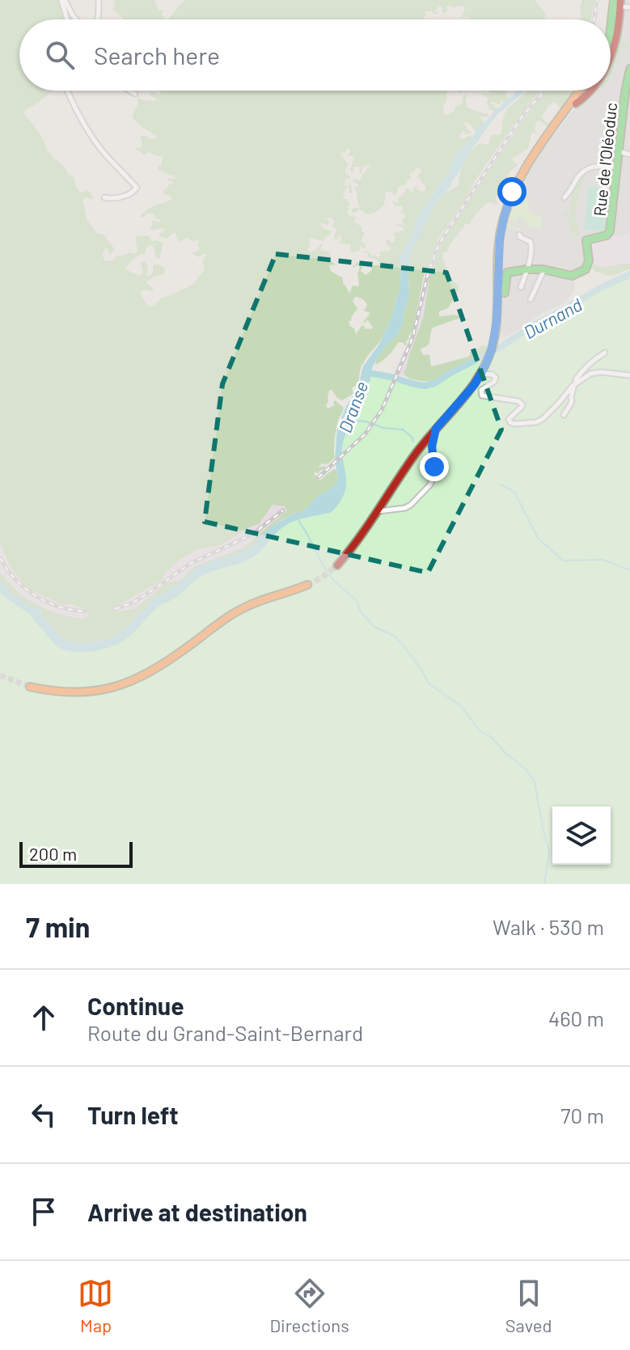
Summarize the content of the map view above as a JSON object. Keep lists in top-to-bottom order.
{
  "streets": {
    "main road": ["Rue de l'Oléoduc"]
  },
  "water": ["Durnand", "Dranse"],
  "scale_bar": "200 m",
  "page": {
    "search": "Search here",
    "scale": "200 m",
    "heading": ["7 min", "Walk · 530 m"],
    "list": [
      ["Continue", "Route du Grand-Saint-Bernard", "460 m"],
      ["Turn left", "70 m"],
      "Arrive at destination"
    ],
    "nav": ["Map", "Directions", "Saved"]
  }
}
